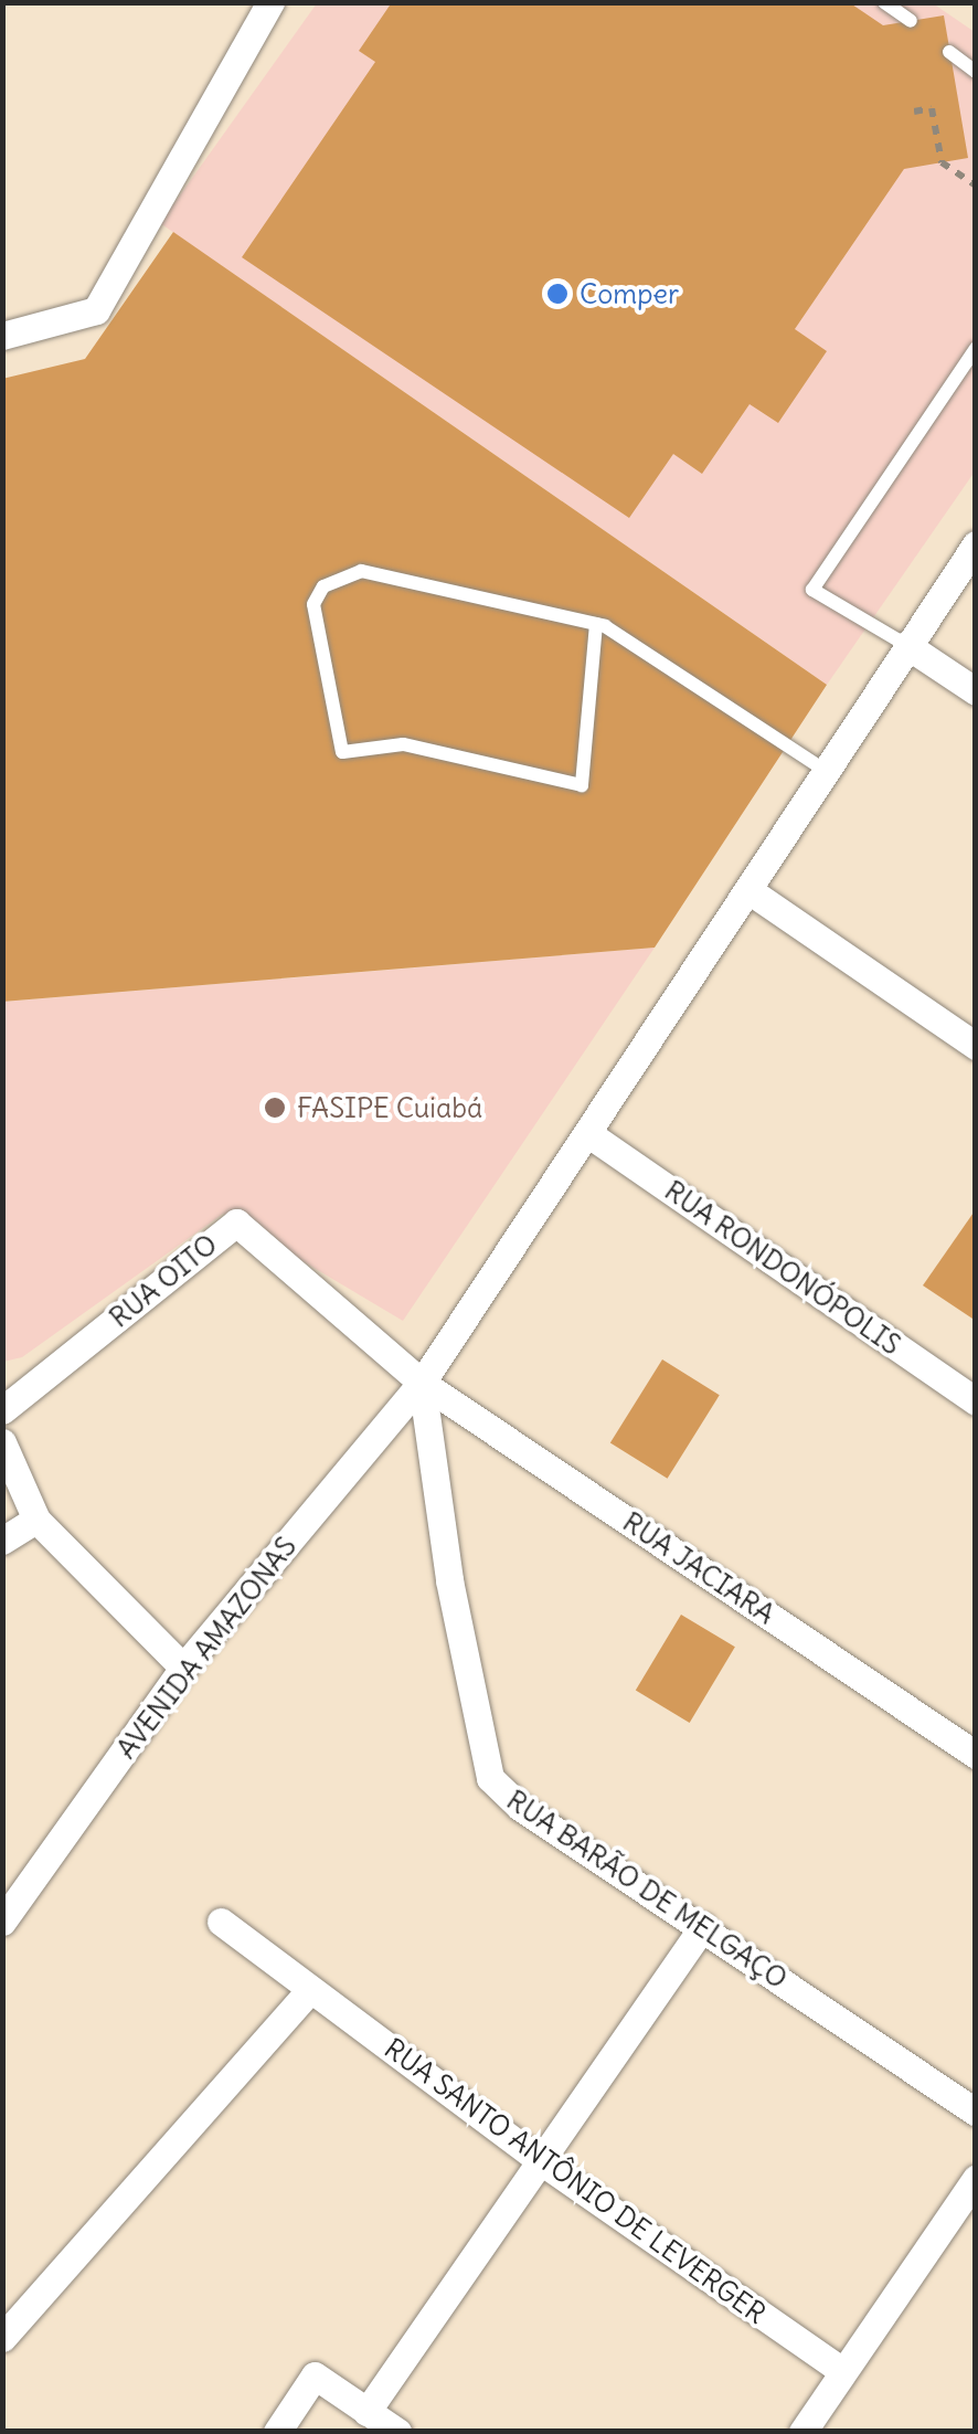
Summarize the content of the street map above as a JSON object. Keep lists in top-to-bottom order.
{
  "streets": {
    "street": [
      "RUA RONDONÓPOLIS",
      "RUA OITO",
      "RUA JACIARA",
      "AVENIDA AMAZONAS",
      "RUA BARÃO DE MELGAÇO",
      "RUA SANTO ANTÔNIO DE LEVERGER"
    ]
  },
  "crossings": [
    ["RUA RONDONÓPOLIS", "AVENIDA AMAZONAS"],
    ["RUA OITO", "RUA JACIARA"],
    ["RUA OITO", "AVENIDA AMAZONAS"],
    ["RUA OITO", "RUA BARÃO DE MELGAÇO"],
    ["RUA JACIARA", "AVENIDA AMAZONAS"],
    ["RUA JACIARA", "RUA BARÃO DE MELGAÇO"],
    ["AVENIDA AMAZONAS", "RUA BARÃO DE MELGAÇO"]
  ],
  "places": ["Comper", "FASIPE Cuiabá"]
}
